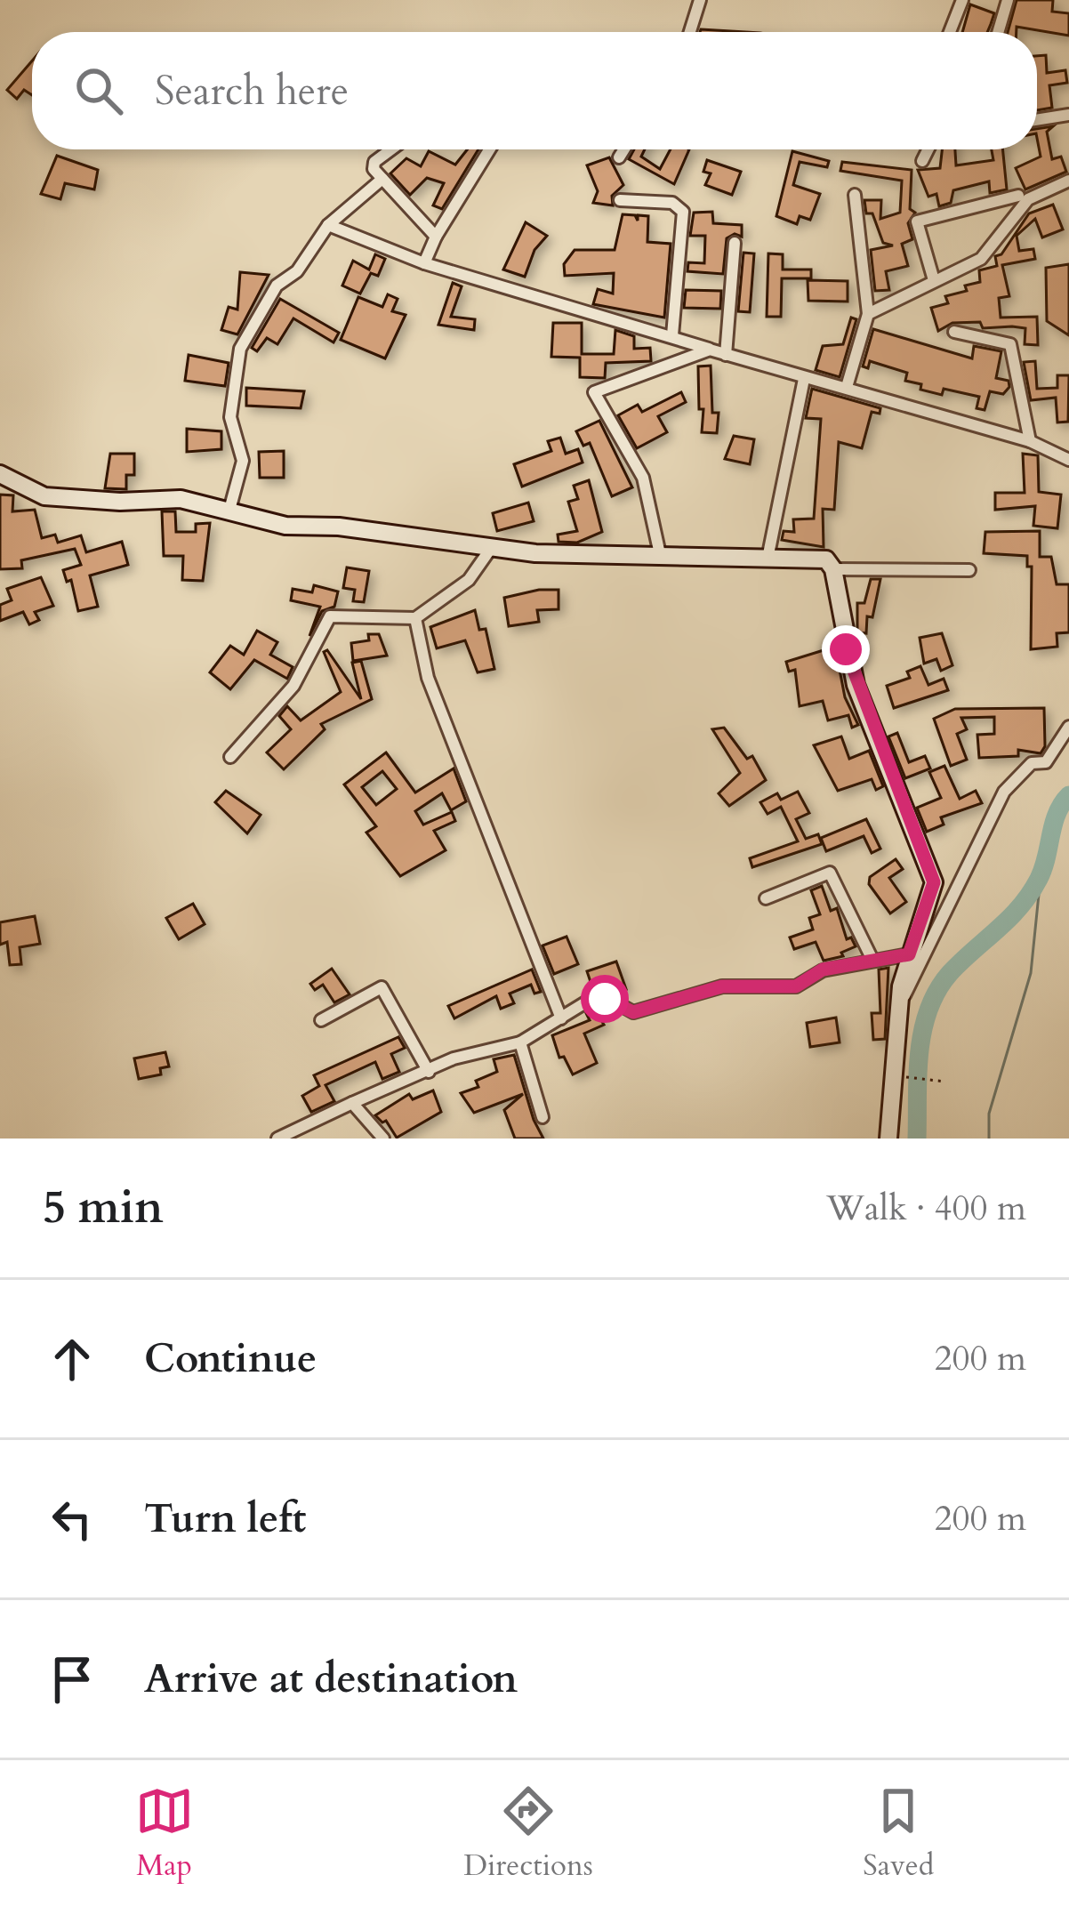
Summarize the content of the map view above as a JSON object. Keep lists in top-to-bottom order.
{
  "page": {
    "search": "Search here",
    "heading": ["5 min", "Walk · 400 m"],
    "list": [
      ["Continue", "200 m"],
      ["Turn left", "200 m"],
      "Arrive at destination"
    ],
    "nav": ["Map", "Directions", "Saved"]
  }
}
